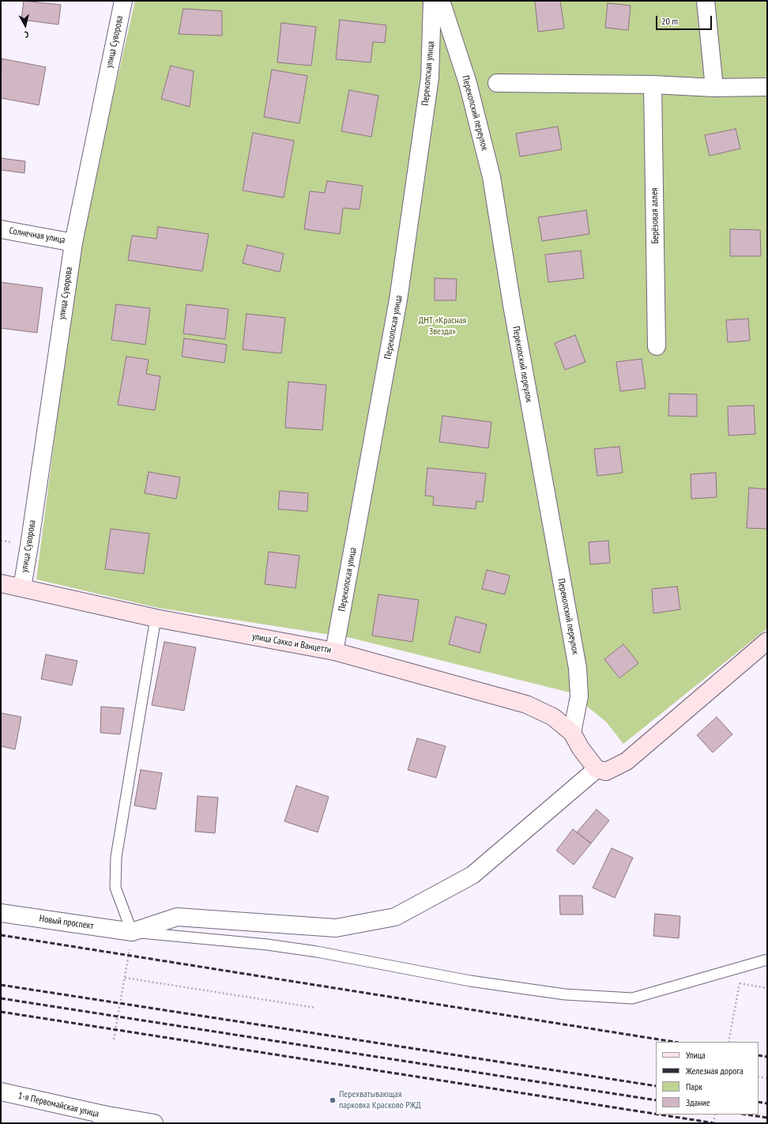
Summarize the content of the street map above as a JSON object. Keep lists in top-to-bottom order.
{
  "streets": {
    "main road": ["улица Сакко и Ванцетти"],
    "street": [
      "улица Суворова",
      "Перекопская улица",
      "Перекопский переулок",
      "Берёзовая аллея",
      "Солнечная улица",
      "Новый проспект",
      "1-я Первомайская улица"
    ]
  },
  "crossings": [
    ["улица Суворова", "Солнечная улица"],
    ["улица Суворова", "улица Сакко и Ванцетти"],
    ["Перекопская улица", "улица Сакко и Ванцетти"],
    ["Перекопский переулок", "улица Сакко и Ванцетти"]
  ],
  "parks": ["ДНТ «Красная Звезда»"],
  "places": ["Перехватывающая парковка Красково РЖД"],
  "legend": [
    "Улица",
    "Железная дорога",
    "Парк",
    "Здание"
  ],
  "scale_bar": "20 m",
  "north": "bottom"
}
